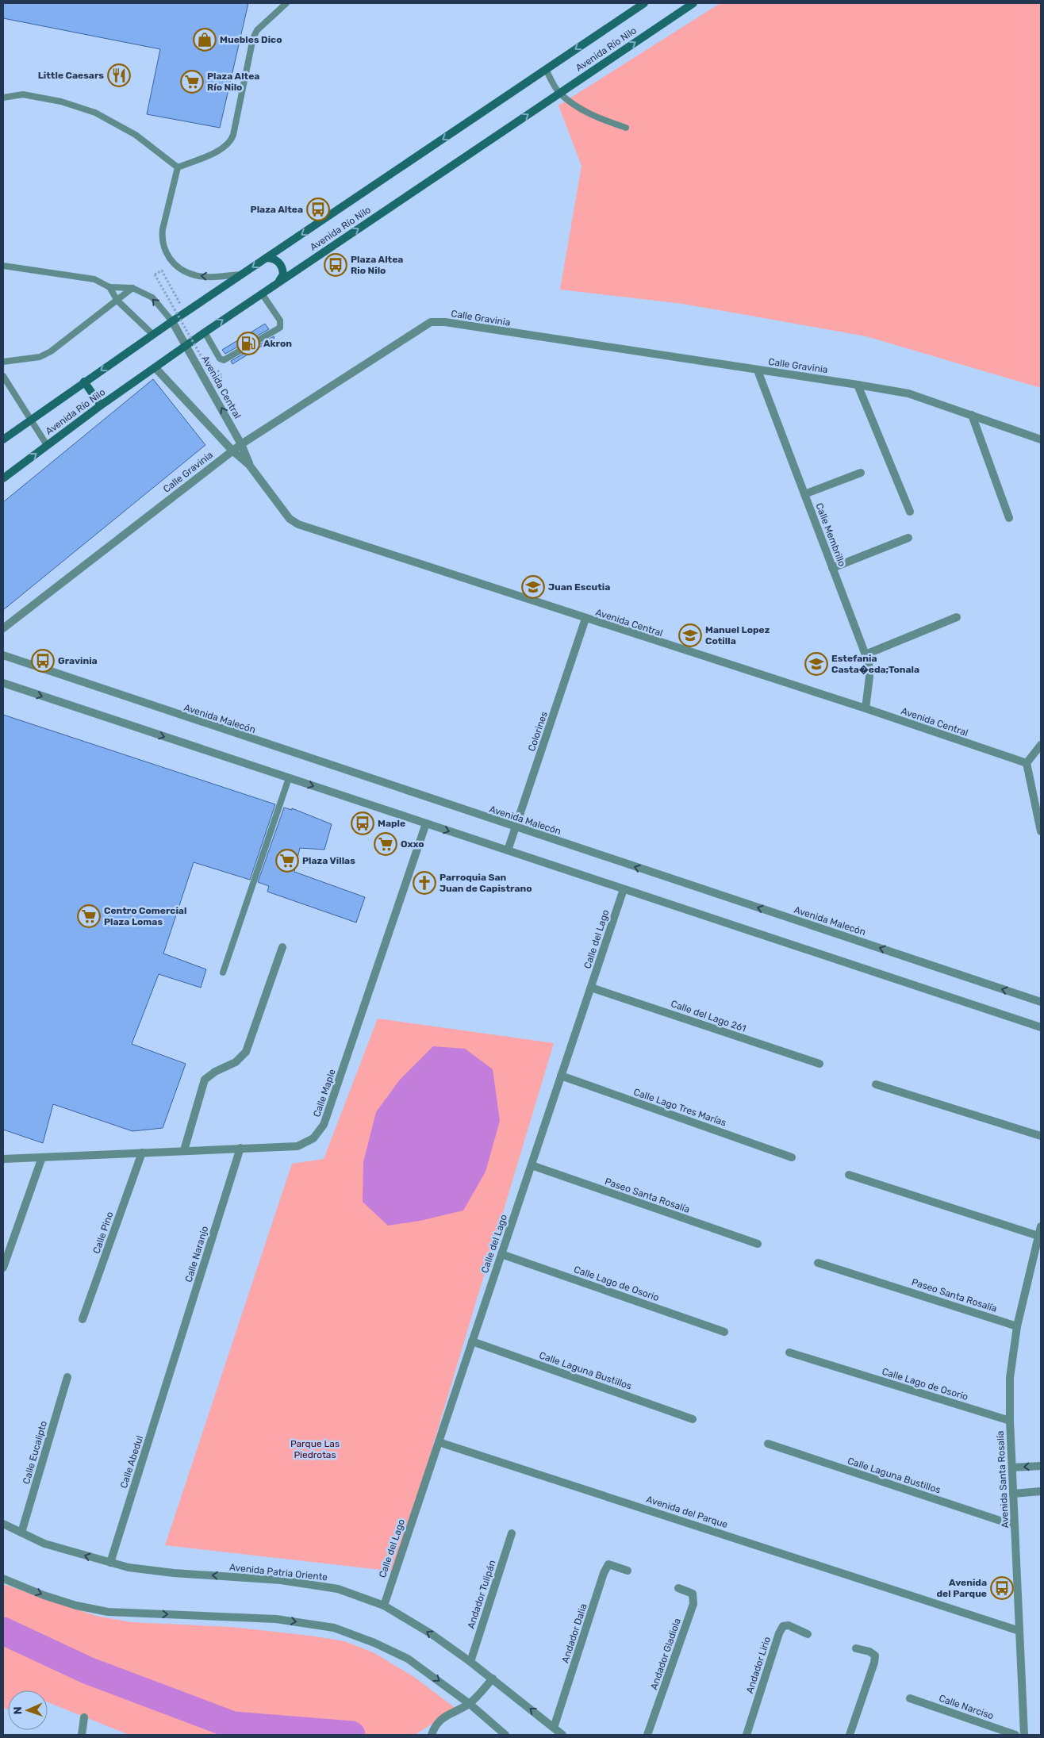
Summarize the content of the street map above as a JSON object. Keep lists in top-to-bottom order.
{
  "streets": {
    "main road": ["Avenida Río Nilo"],
    "street": [
      "Calle Gravinia",
      "Avenida Central",
      "Calle Membrillo",
      "Avenida Malecón",
      "Colorines",
      "Calle del Lago",
      "Calle del Lago 261",
      "Calle Maple",
      "Calle Lago Tres Marías",
      "Paseo Santa Rosalía",
      "Calle Pino",
      "Calle Naranjo",
      "Calle Lago de Osorio",
      "Calle Laguna Bustillos",
      "Calle Eucalipto",
      "Calle Abedul",
      "Avenida Santa Rosalía",
      "Avenida del Parque",
      "Avenida Patria Oriente",
      "Andador Tulipán",
      "Andador Dalia",
      "Andador Gladiola",
      "Andador Lirio",
      "Calle Narciso"
    ]
  },
  "crossings": [
    ["Avenida Río Nilo", "Avenida Central"],
    ["Calle Gravinia", "Avenida Central"],
    ["Calle Gravinia", "Calle Membrillo"],
    ["Avenida Central", "Calle Membrillo"],
    ["Avenida Central", "Colorines"],
    ["Avenida Malecón", "Colorines"],
    ["Calle del Lago", "Calle del Lago 261"],
    ["Calle del Lago", "Calle Lago Tres Marías"],
    ["Calle del Lago", "Paseo Santa Rosalía"],
    ["Calle del Lago", "Calle Lago de Osorio"],
    ["Calle del Lago", "Calle Laguna Bustillos"],
    ["Calle del Lago", "Avenida del Parque"],
    ["Calle del Lago", "Avenida Patria Oriente"],
    ["Calle Maple", "Calle Pino"],
    ["Calle Maple", "Calle Naranjo"],
    ["Paseo Santa Rosalía", "Avenida Santa Rosalía"],
    ["Calle Naranjo", "Calle Abedul"],
    ["Calle Lago de Osorio", "Avenida Santa Rosalía"],
    ["Calle Laguna Bustillos", "Avenida Santa Rosalía"],
    ["Calle Eucalipto", "Avenida Patria Oriente"],
    ["Calle Abedul", "Avenida Patria Oriente"],
    ["Avenida Santa Rosalía", "Avenida del Parque"],
    ["Avenida Patria Oriente", "Andador Tulipán"],
    ["Avenida Patria Oriente", "Andador Dalia"]
  ],
  "parks": ["Parque Las Piedrotas"],
  "places": {
    "shop": ["Muebles Dico"],
    "restaurant": ["Little Caesars"],
    "supermarket": [
      "Plaza Altea Río Nilo",
      "Oxxo",
      "Plaza Villas",
      "Centro Comercial Plaza Lomas"
    ],
    "bus stop": [
      "Plaza Altea",
      "Plaza Altea Rio Nilo",
      "Gravinia",
      "Maple",
      "Avenida del Parque"
    ],
    "fuel station": ["Akron"],
    "school or university": ["Juan Escutia", "Manuel Lopez Cotilla", "Estefania Casta�eda;Tonala"],
    "church": ["Parroquia San Juan de Capistrano"]
  },
  "north": "left"
}
